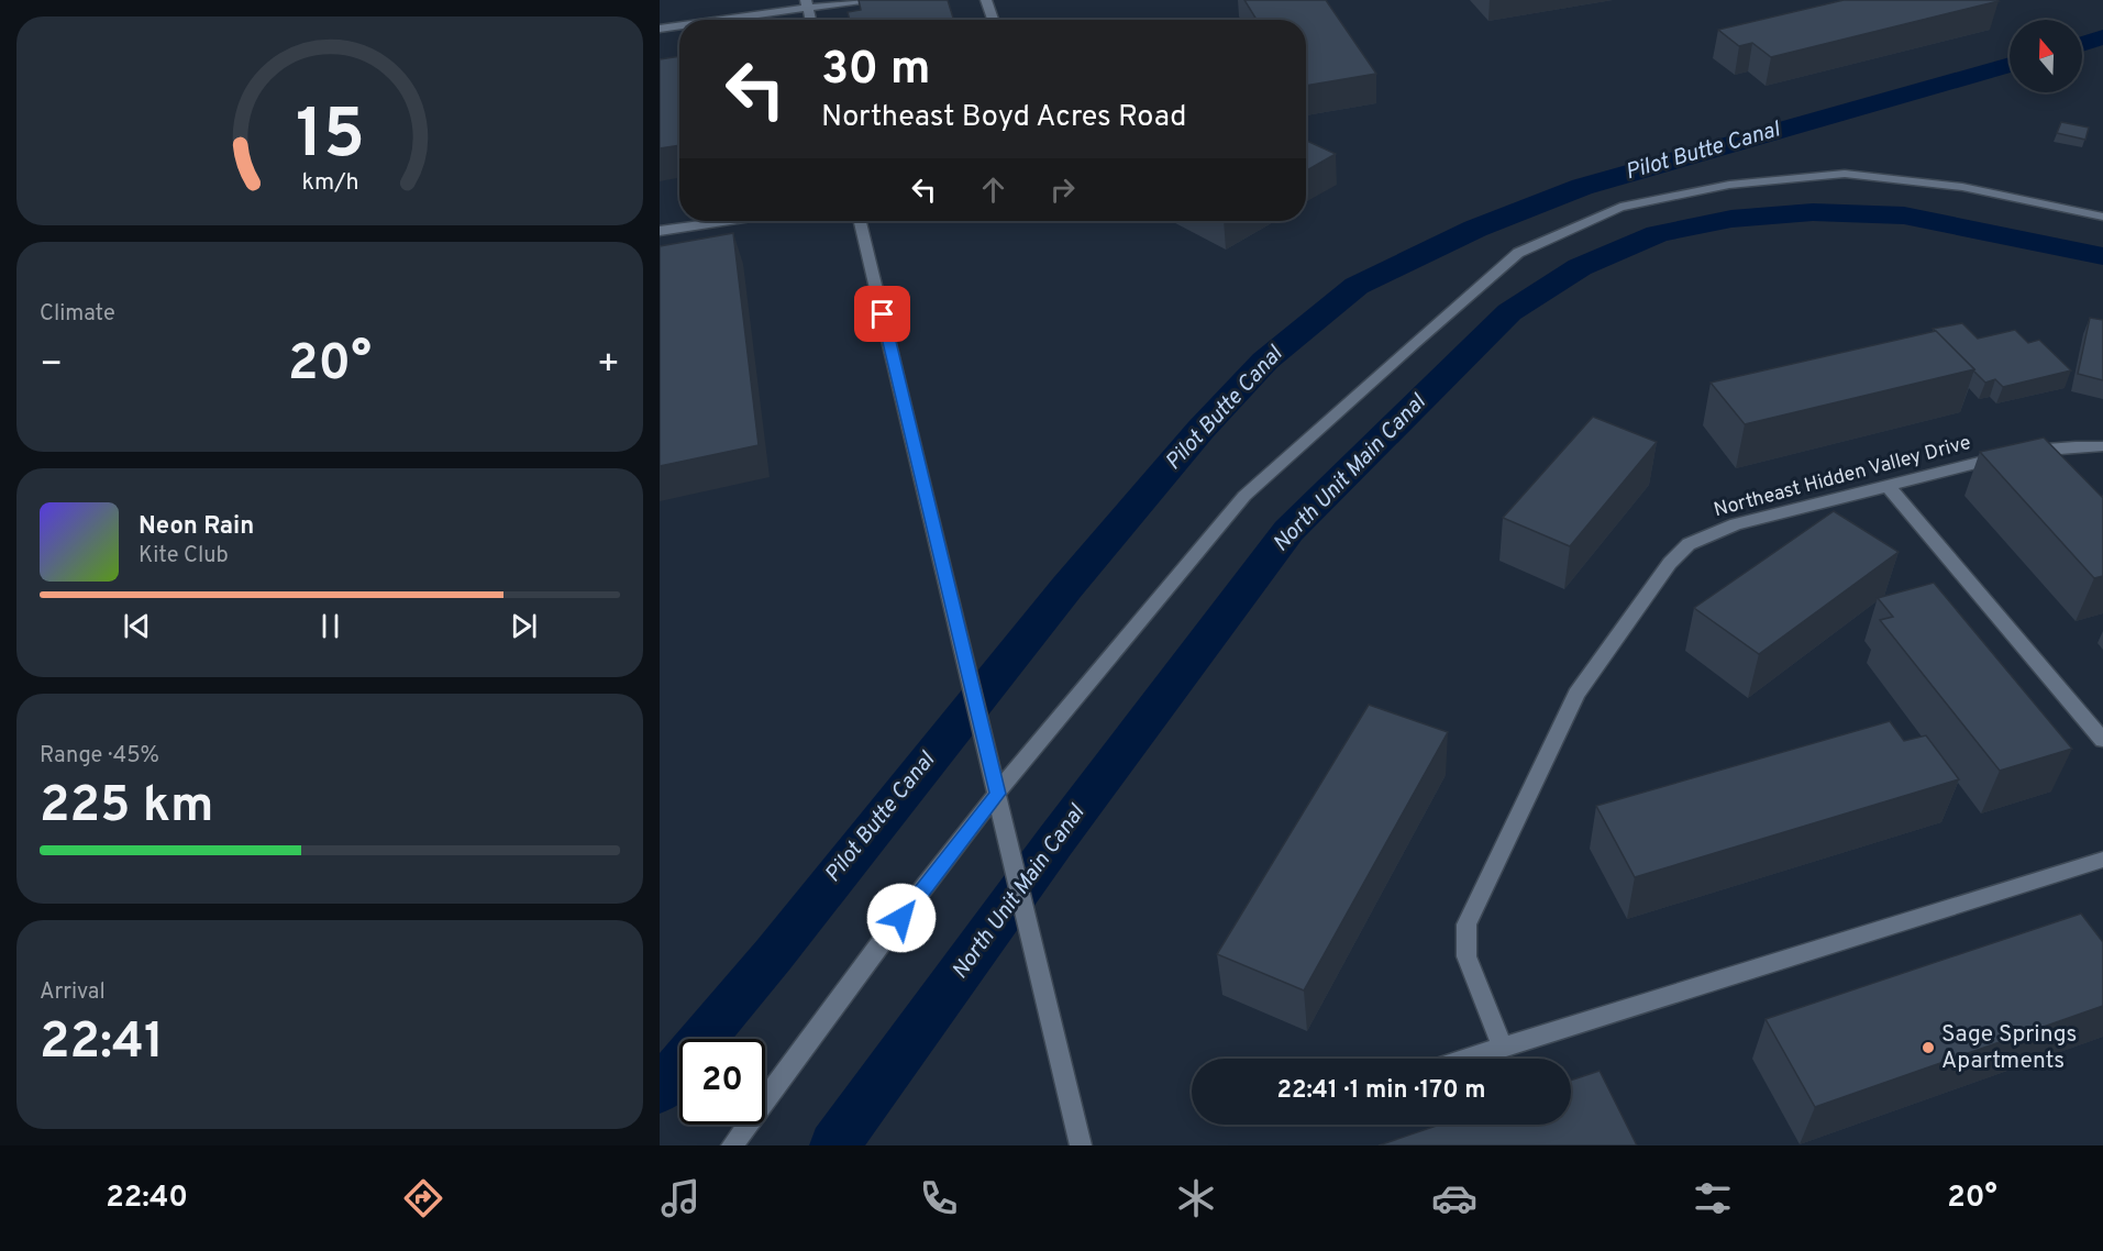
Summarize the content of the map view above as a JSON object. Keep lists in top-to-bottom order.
{
  "streets": {
    "street": ["Northeast Hidden Valley Drive"]
  },
  "water": ["Pilot Butte Canal", "North Unit Main Canal"],
  "places": ["Sage Springs Apartments"],
  "north": "top",
  "page": {
    "turn": ["30 m", "Northeast Boyd Acres Road"],
    "tile": [
      "Climate",
      ["Range · 45%", "225 km"],
      ["Arrival", "22:41"]
    ],
    "heat": ["−", "20°", "+"],
    "song": ["Neon Rain", "Kite Club"],
    "limit": "20",
    "trip": "22:41 · 1 min · 170 m",
    "tabs": ["22:40", "20°"],
    "gauge": ["15", "km/h"]
  }
}
